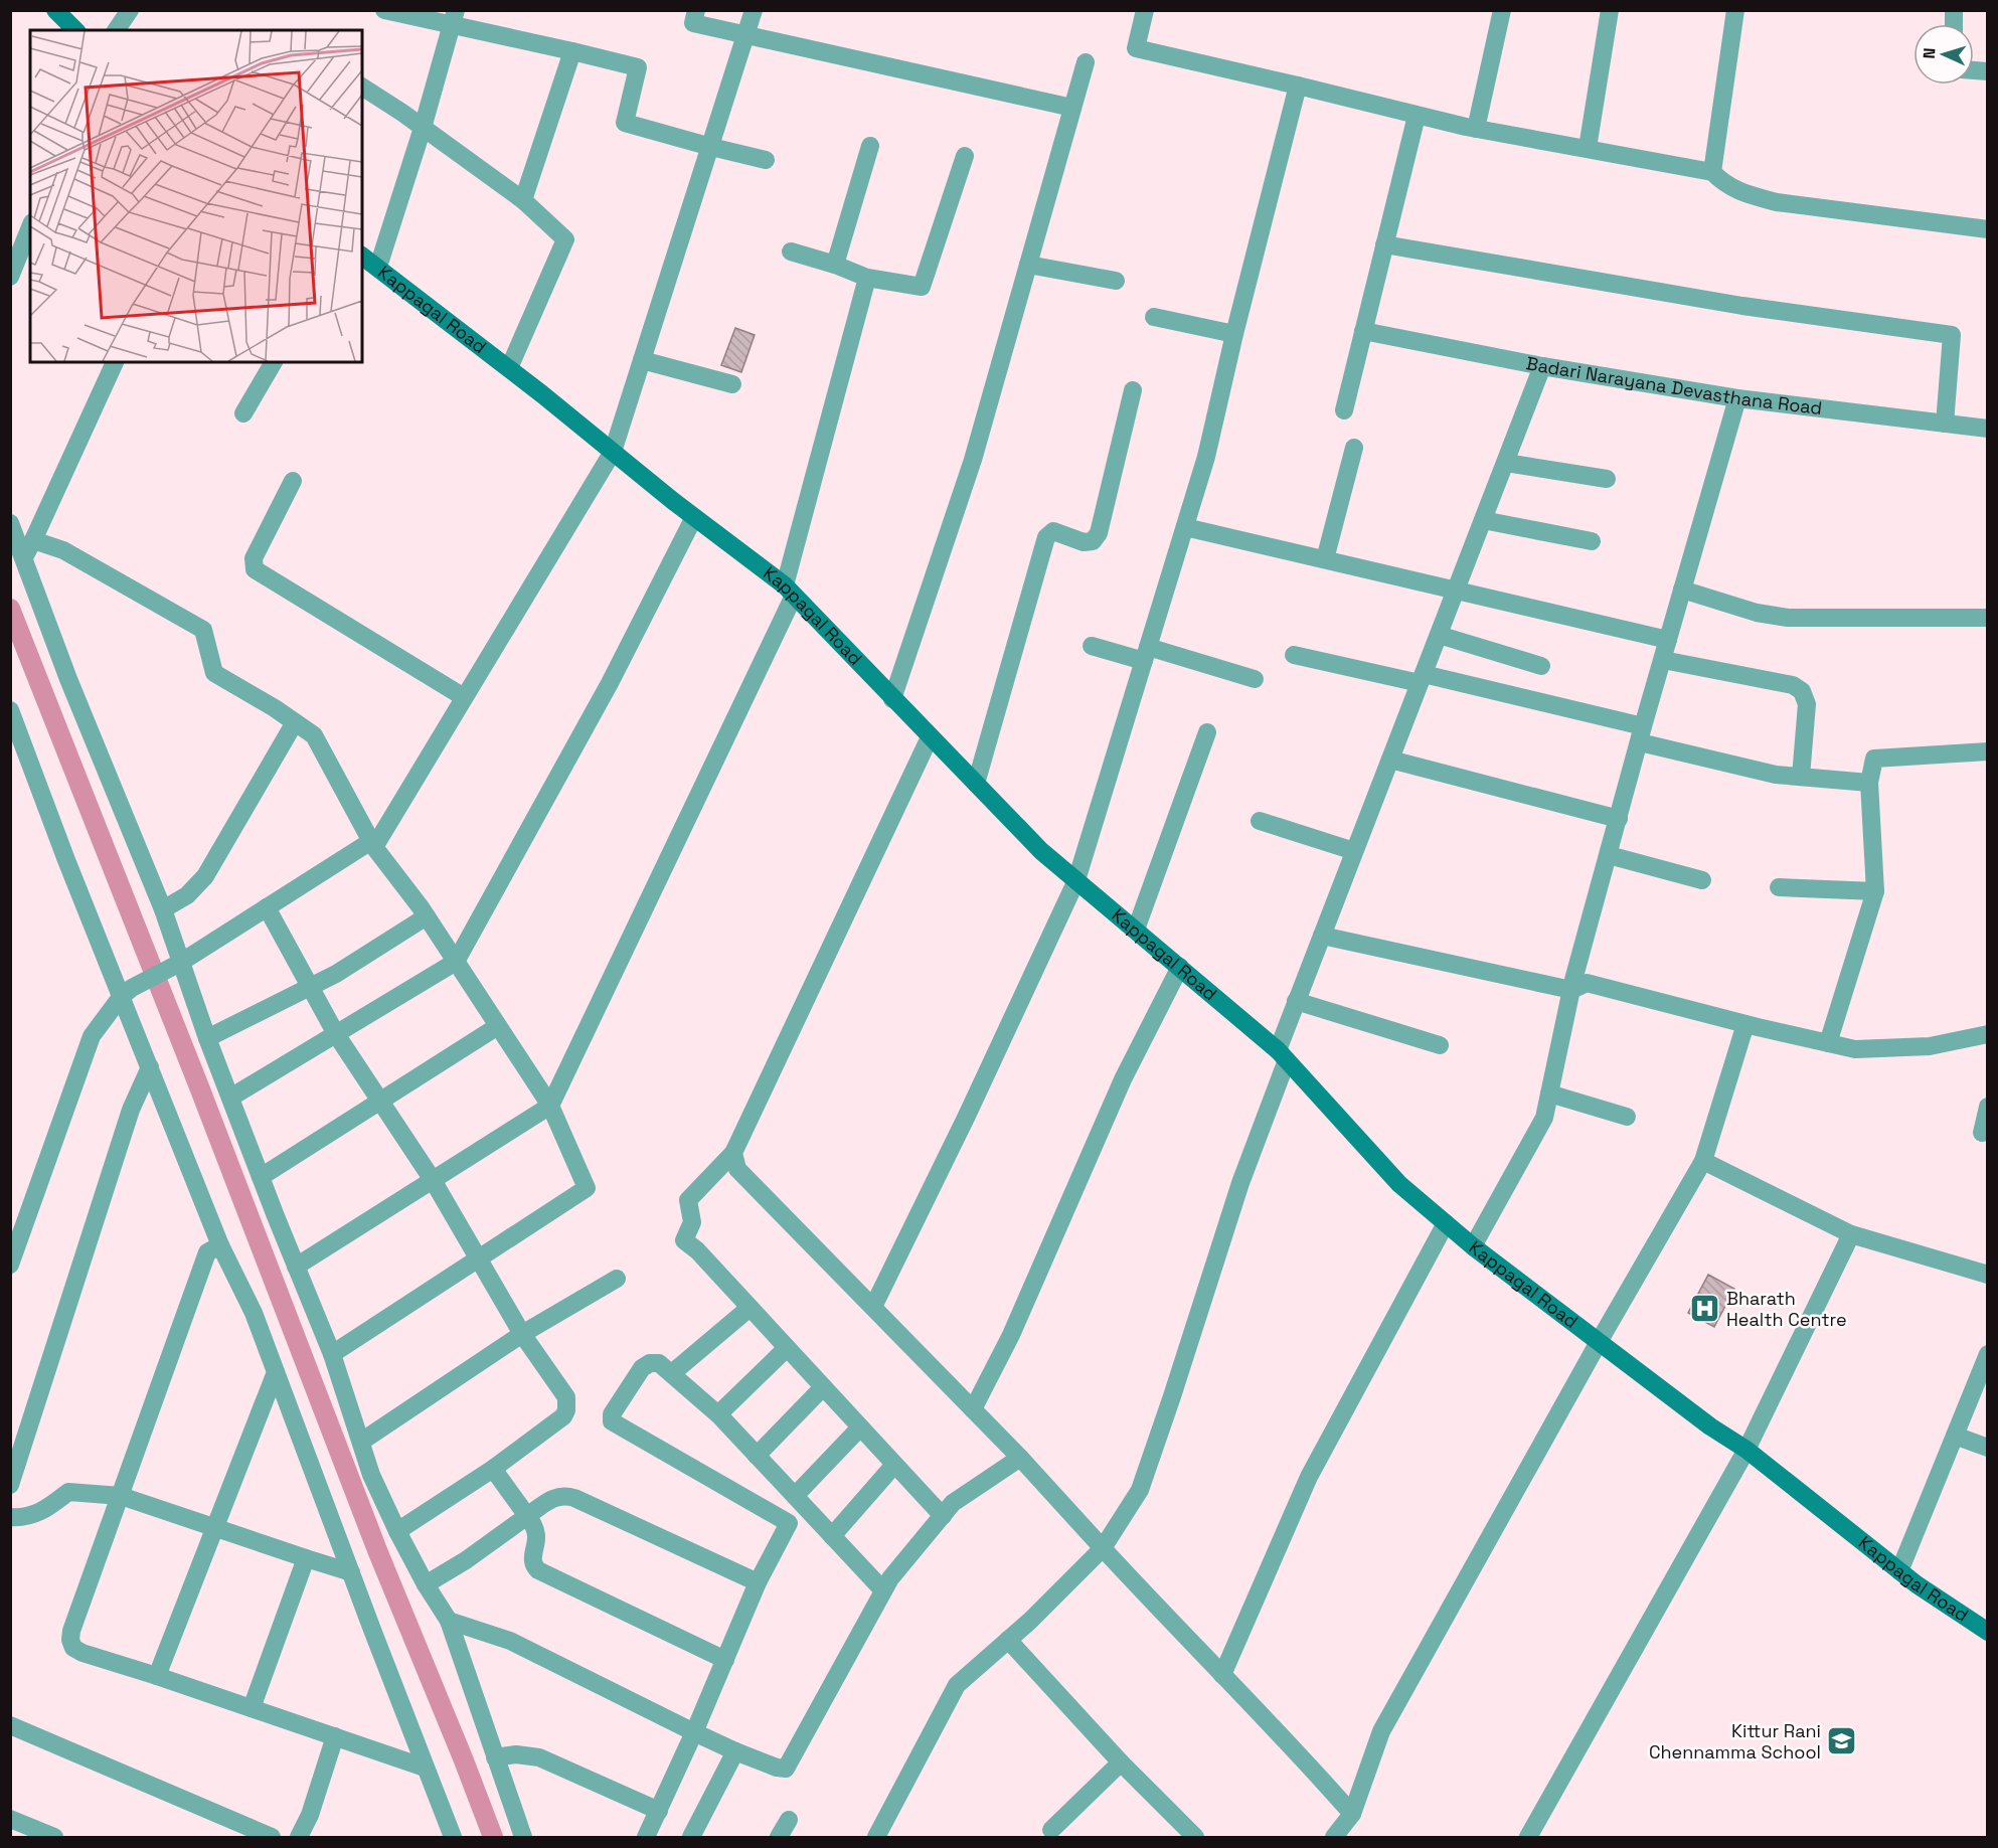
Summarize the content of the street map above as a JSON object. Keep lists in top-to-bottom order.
{
  "streets": {
    "main road": ["Kappagal Road"],
    "street": ["Badari Narayana Devasthana Road"]
  },
  "places": {
    "hospital": ["Bharath Health Centre"],
    "school or university": ["Kittur Rani Chennamma School"]
  },
  "north": "left"
}
